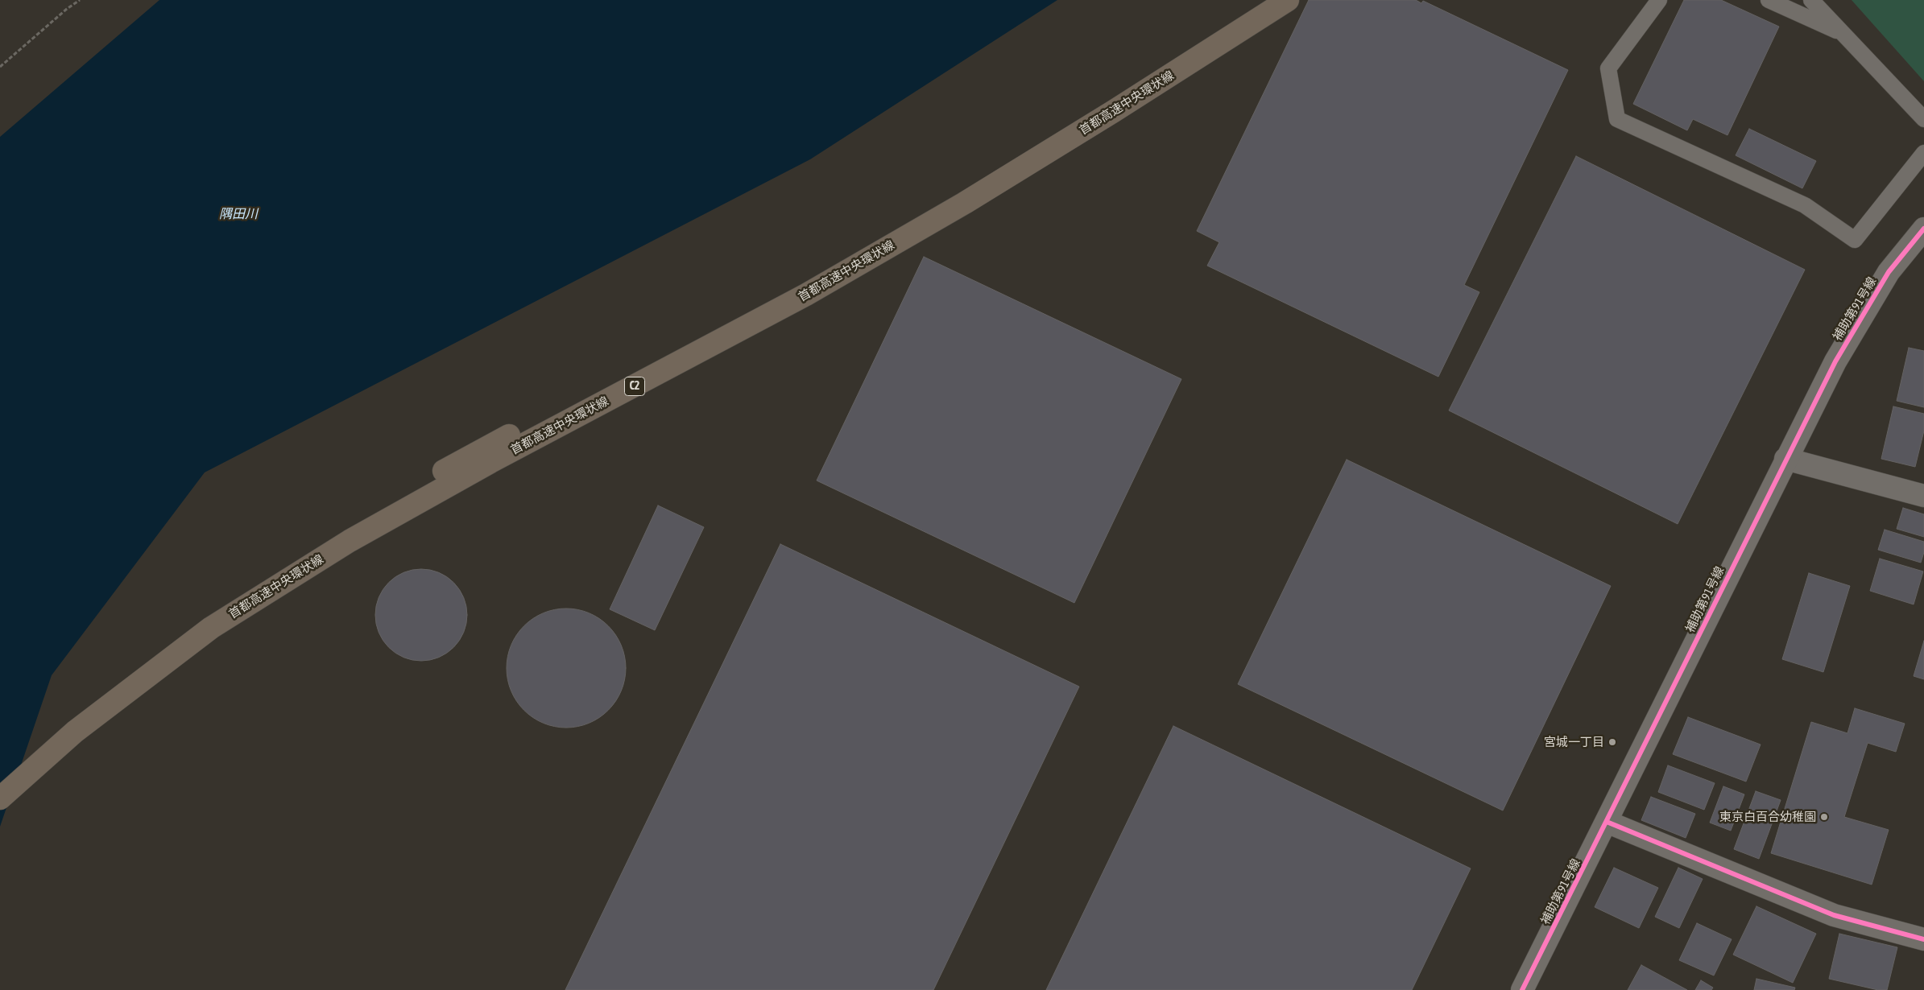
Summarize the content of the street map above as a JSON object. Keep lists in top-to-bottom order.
{
  "streets": {
    "highway": ["首都高速中央環状線", "C2"],
    "street": ["補助第91号線"]
  },
  "water": ["隅田川"],
  "places": ["宮城一丁目", "東京白百合幼稚園"]
}
